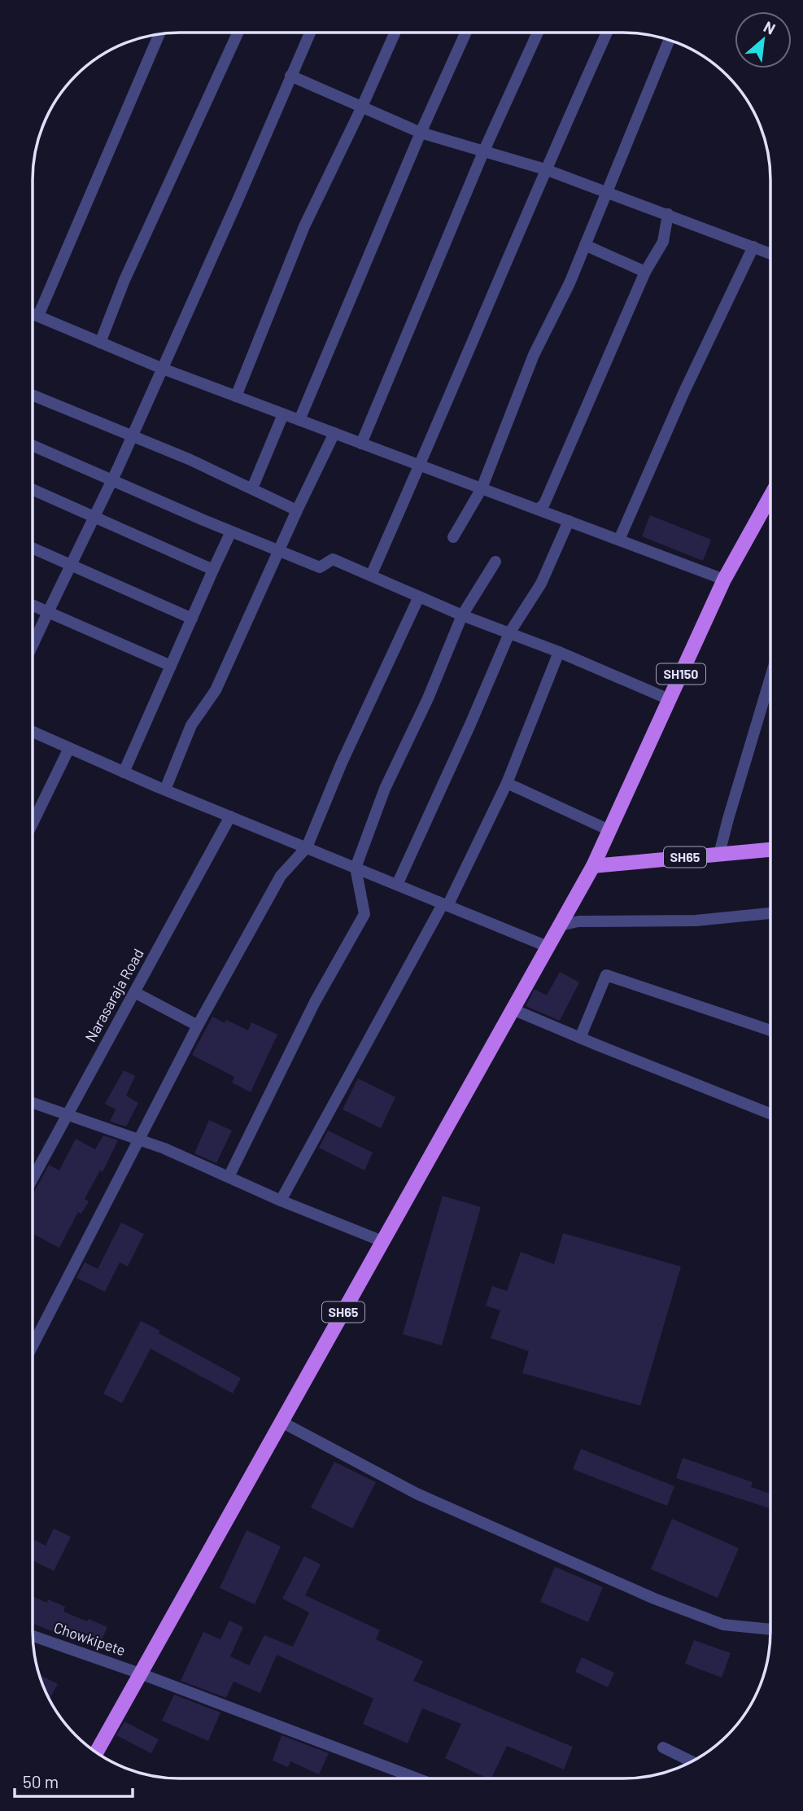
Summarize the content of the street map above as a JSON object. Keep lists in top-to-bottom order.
{
  "streets": {
    "main road": ["SH150", "SH65"],
    "street": ["Narasaraja Road", "Chowkipete"]
  },
  "crossings": [
    ["SH150", "SH65"],
    ["SH65", "Chowkipete"]
  ],
  "scale_bar": "50 m",
  "north": "top right"
}
